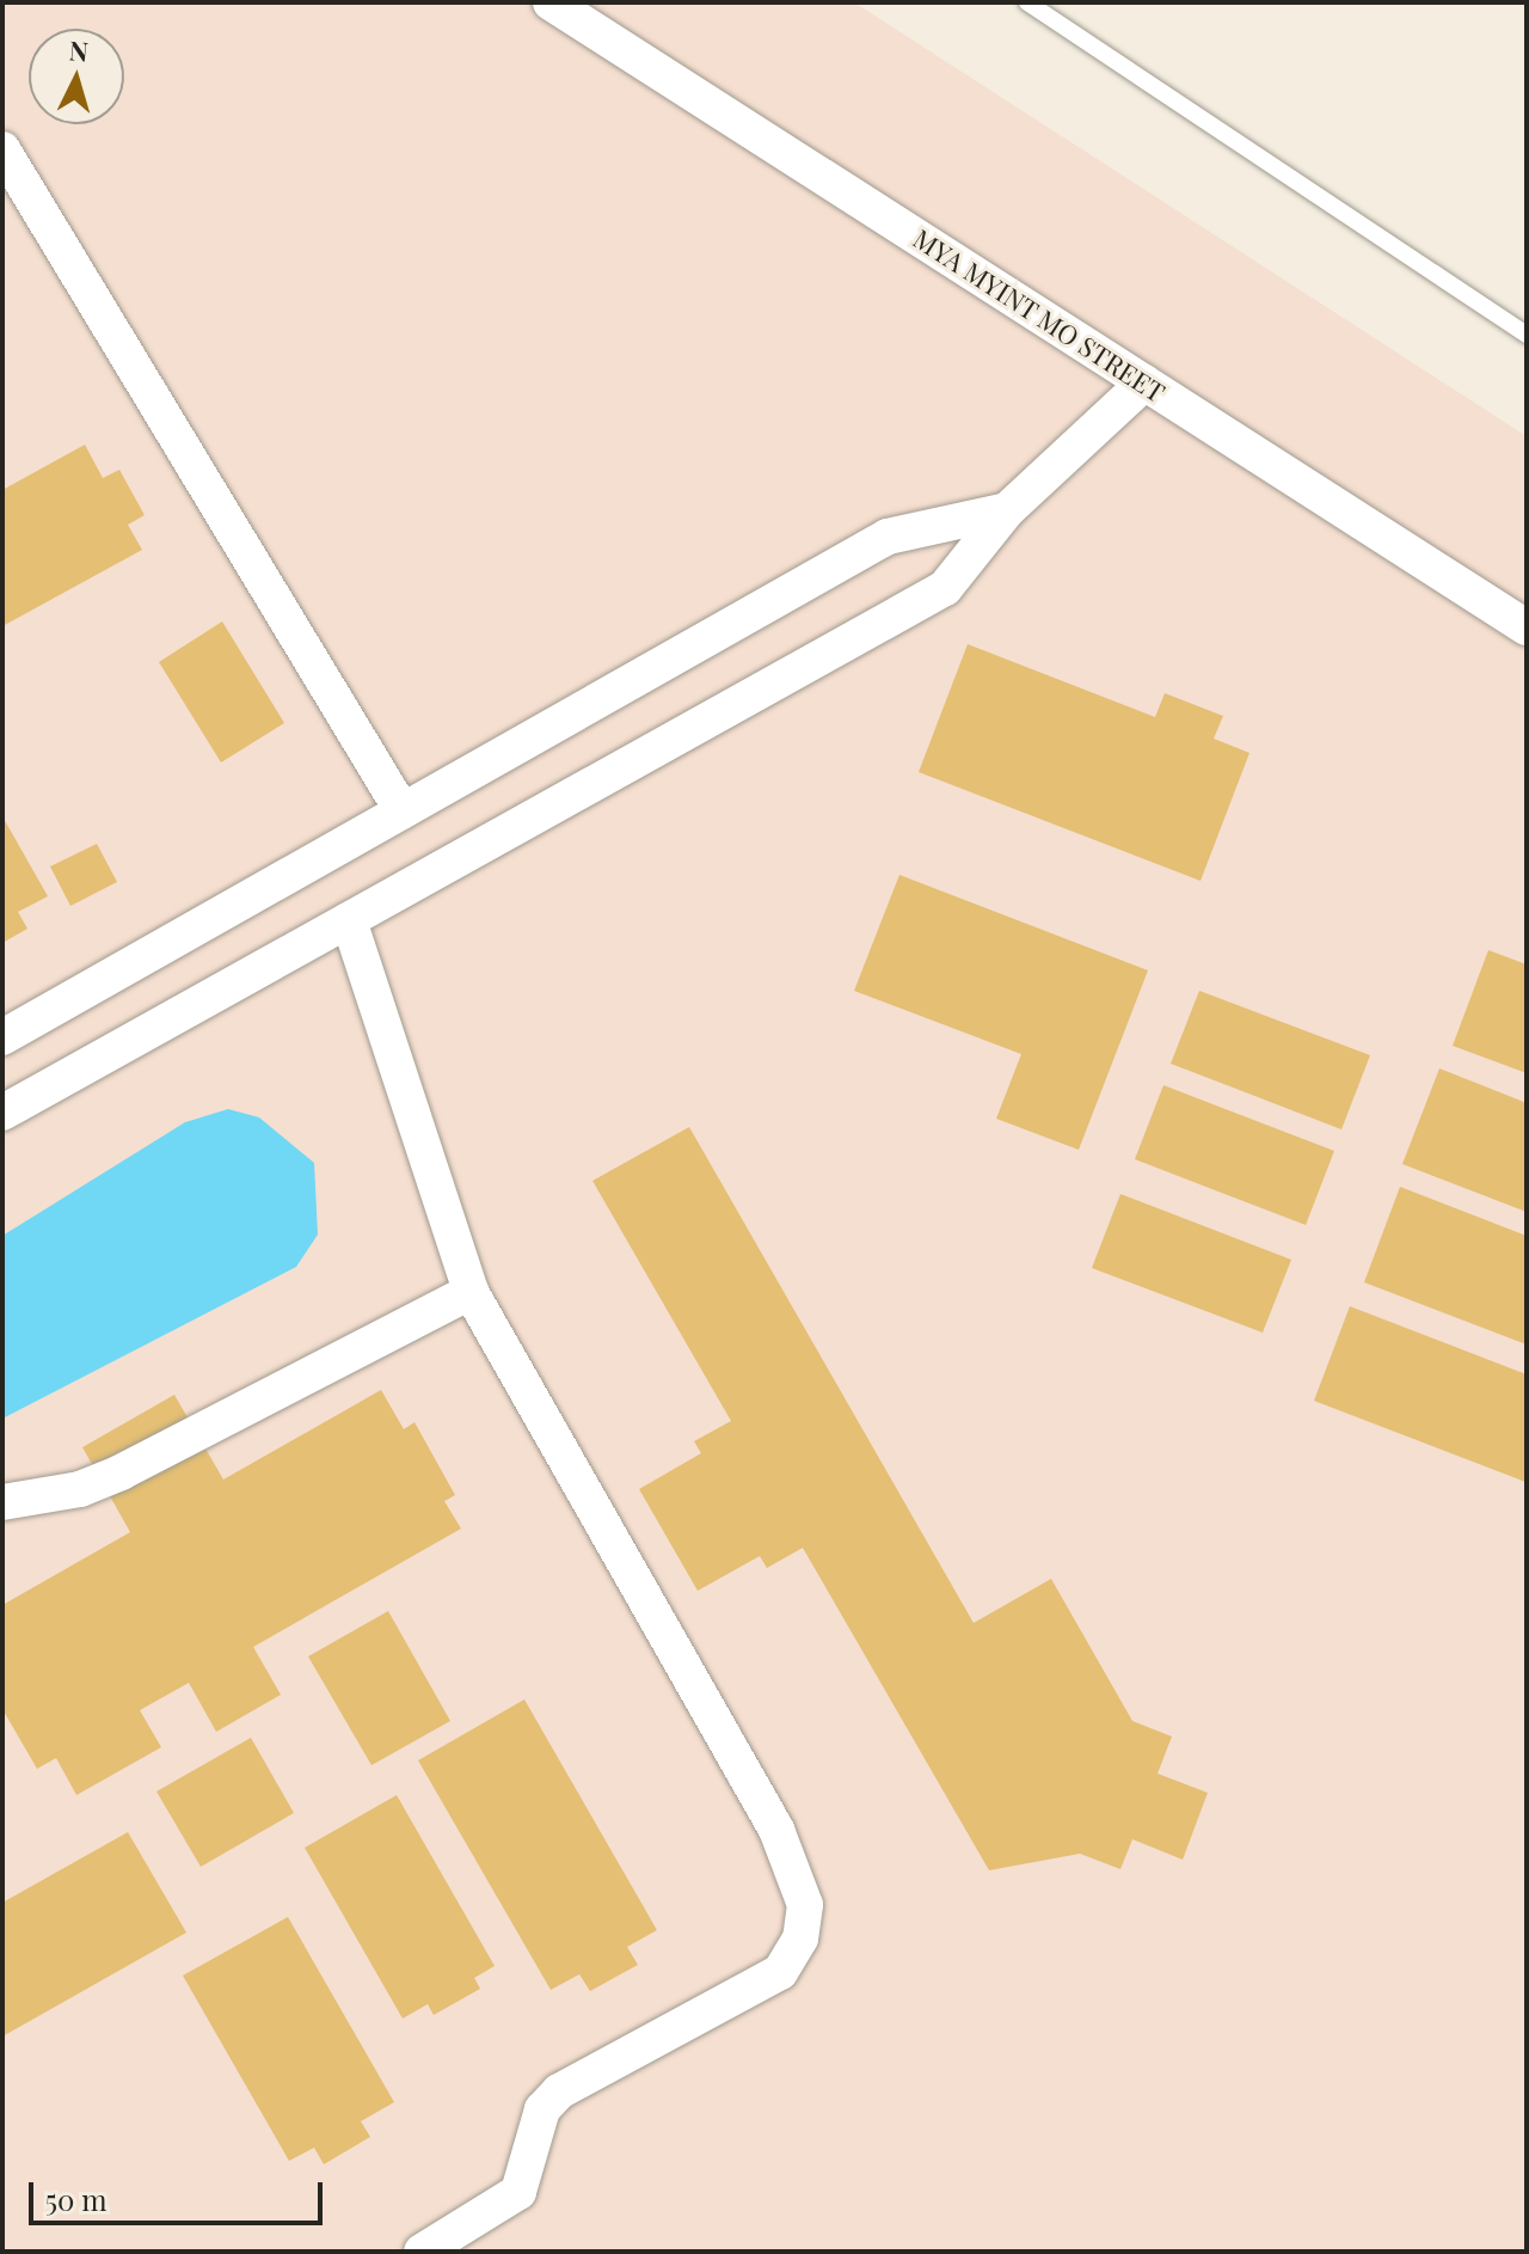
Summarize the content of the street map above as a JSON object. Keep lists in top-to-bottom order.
{
  "streets": {
    "street": ["MYA MYINT MO STREET"]
  },
  "scale_bar": "50 m",
  "north": "top"
}
